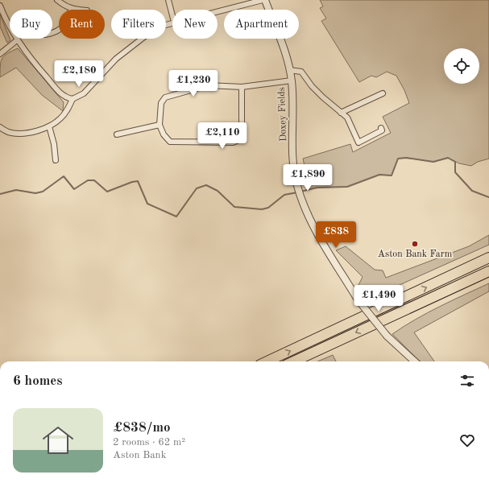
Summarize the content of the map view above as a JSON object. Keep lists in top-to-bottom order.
{
  "streets": {
    "street": ["Doxey Fields"]
  },
  "places": ["Aston Bank Farm"],
  "page": {
    "chip": [
      "Buy",
      "Rent",
      "Filters",
      "New",
      "Apartment"
    ],
    "price": [
      "£2,180",
      "£1,230",
      "£2,110",
      "£1,890",
      "£838",
      "£1,490"
    ],
    "heading": "6 homes",
    "list": [
      {
        "name": "£838/mo",
        "note": "2 rooms · 62 m² · Aston Bank"
      }
    ]
  }
}
